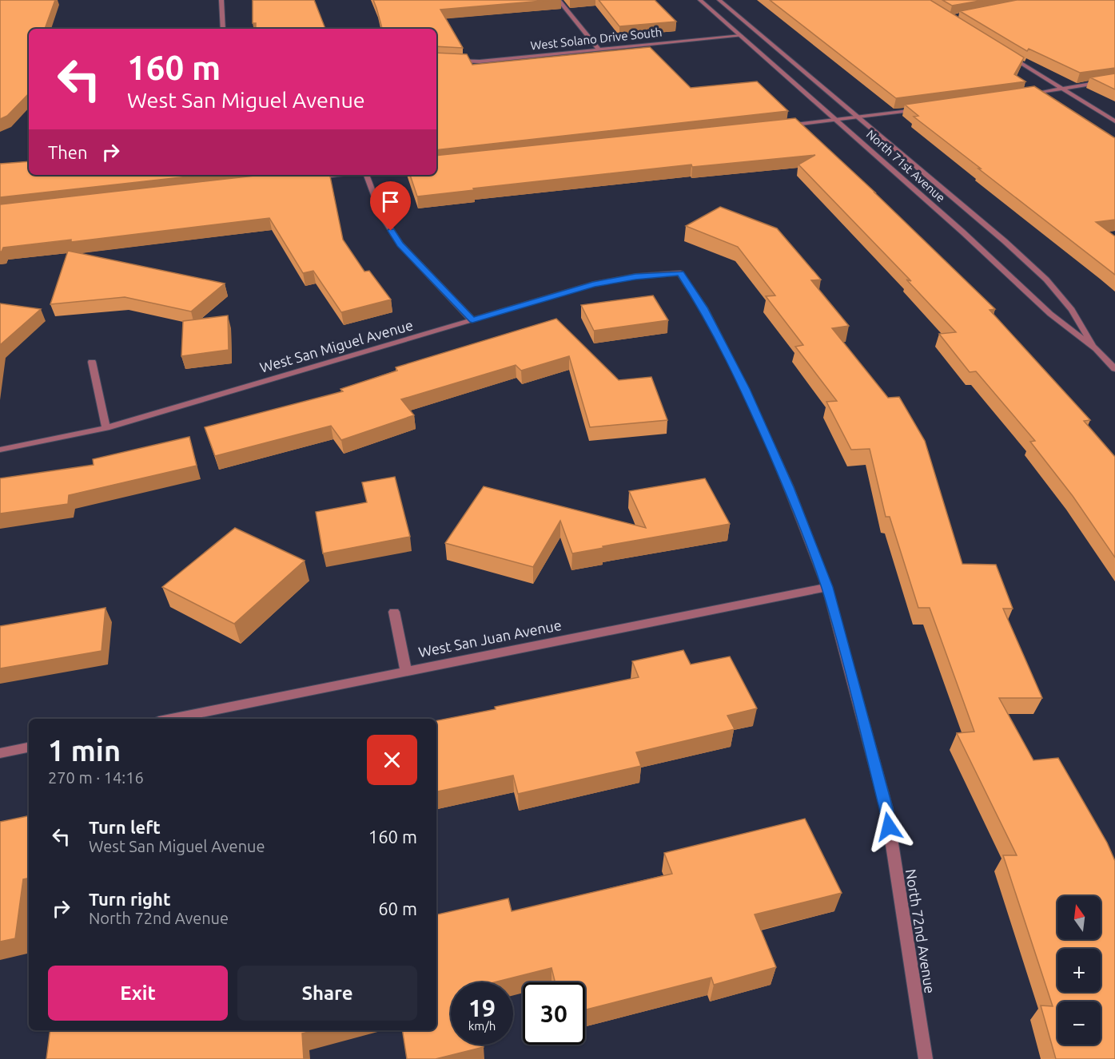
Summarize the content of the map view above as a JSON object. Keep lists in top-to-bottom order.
{
  "streets": {
    "street": [
      "West Solano Drive South",
      "North 71st Avenue",
      "West San Miguel Avenue",
      "West San Juan Avenue",
      "North 72nd Avenue"
    ]
  },
  "crossings": [
    ["West Solano Drive South", "North 71st Avenue"],
    ["West San Miguel Avenue", "North 72nd Avenue"],
    ["West San Juan Avenue", "North 72nd Avenue"]
  ],
  "north": "top",
  "page": {
    "turn": ["160 m", "West San Miguel Avenue"],
    "then": "Then",
    "heading": ["1 min", "270 m · 14:16"],
    "list": [
      {
        "name": "Turn left",
        "note": "West San Miguel Avenue",
        "value": "160 m"
      },
      {
        "name": "Turn right",
        "note": "North 72nd Avenue",
        "value": "60 m"
      }
    ],
    "map_buttons": ["+", "−"],
    "buttons": ["Exit", "Share"],
    "speed": "19 km/h",
    "limit": "30"
  }
}
